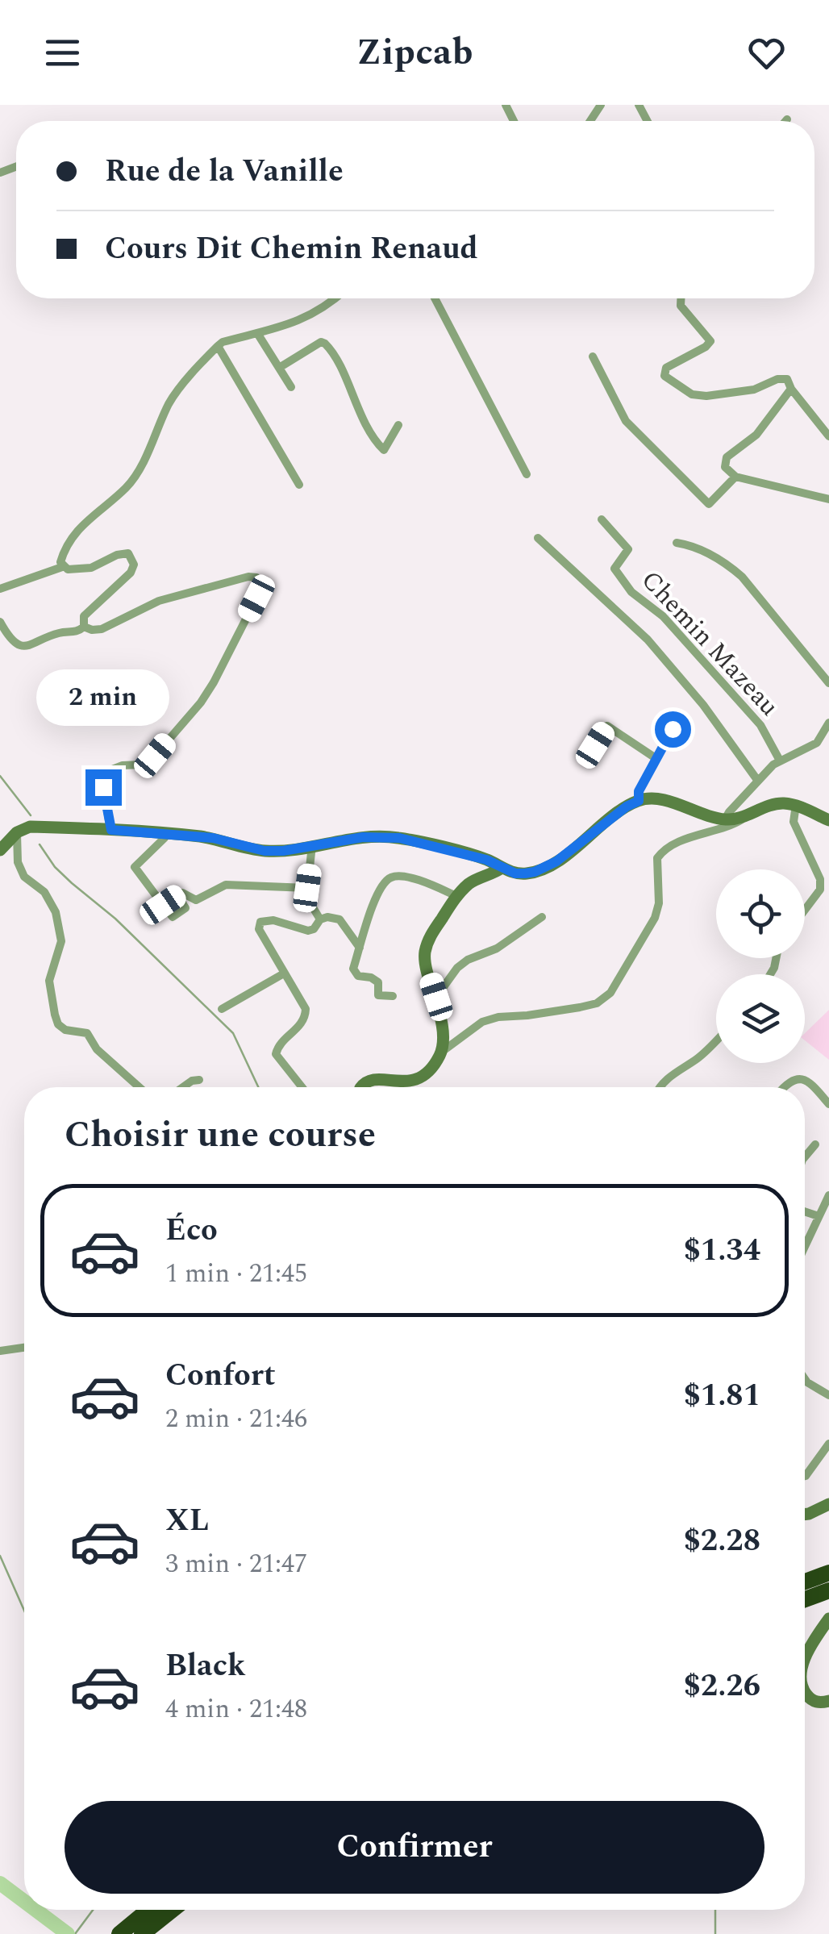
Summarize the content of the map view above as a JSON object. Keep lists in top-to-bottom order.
{
  "streets": {
    "street": ["Chemin Mazeau"]
  },
  "page": {
    "header": "Zipcab",
    "banner": ["Rue de la Vanille", "Cours Dit Chemin Renaud"],
    "bubble": "2 min",
    "heading": "Choisir une course",
    "list": [
      {
        "name": "Éco",
        "note": "1 min · 21:45",
        "value": "$1.34"
      },
      {
        "name": "Confort",
        "note": "2 min · 21:46",
        "value": "$1.81"
      },
      {
        "name": "XL",
        "note": "3 min · 21:47",
        "value": "$2.28"
      },
      {
        "name": "Black",
        "note": "4 min · 21:48",
        "value": "$2.26"
      }
    ],
    "buttons": "Confirmer"
  }
}
